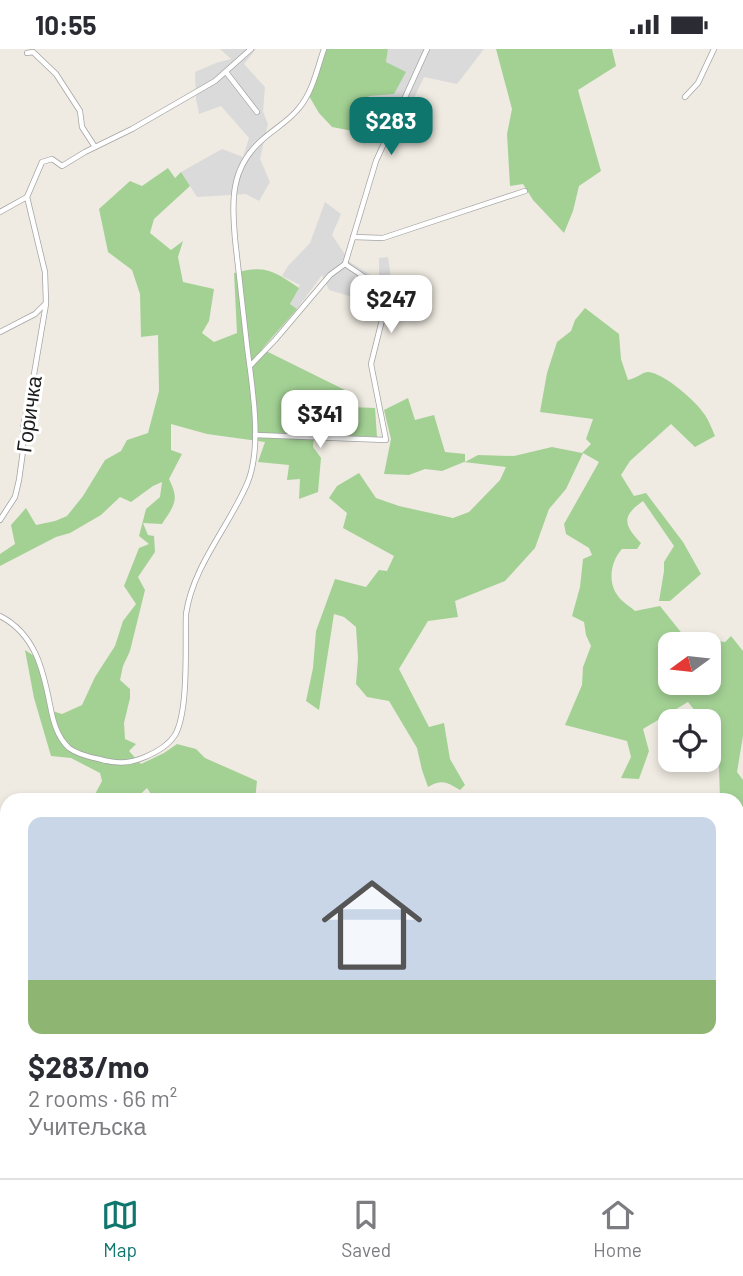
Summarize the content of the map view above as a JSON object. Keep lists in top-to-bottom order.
{
  "streets": {
    "street": ["Горичка"]
  },
  "north": "left",
  "page": {
    "status": "10:55",
    "price": ["$283", "$247", "$341"],
    "list": [
      {
        "name": "$283/mo",
        "note": "2 rooms · 66 m² · Учитељска"
      }
    ],
    "tabs": ["Map", "Saved", "Home"]
  }
}
